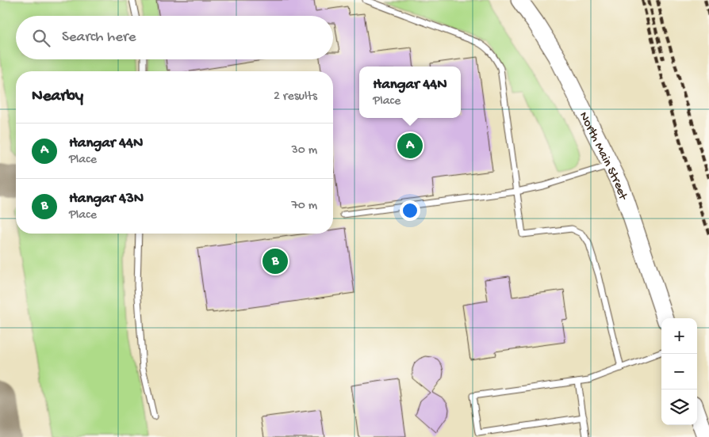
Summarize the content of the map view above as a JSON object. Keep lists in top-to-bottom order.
{
  "streets": {
    "main road": ["North Main Street"]
  },
  "page": {
    "search": "Search here",
    "popup": ["Hangar 44N", "Place"],
    "heading": ["Nearby", "2 results"],
    "list": [
      {
        "mark": "A",
        "name": "Hangar 44N",
        "note": "Place",
        "value": "30 m"
      },
      {
        "mark": "B",
        "name": "Hangar 43N",
        "note": "Place",
        "value": "70 m"
      }
    ],
    "pins": ["A", "B"],
    "map_buttons": ["+", "−"]
  }
}
